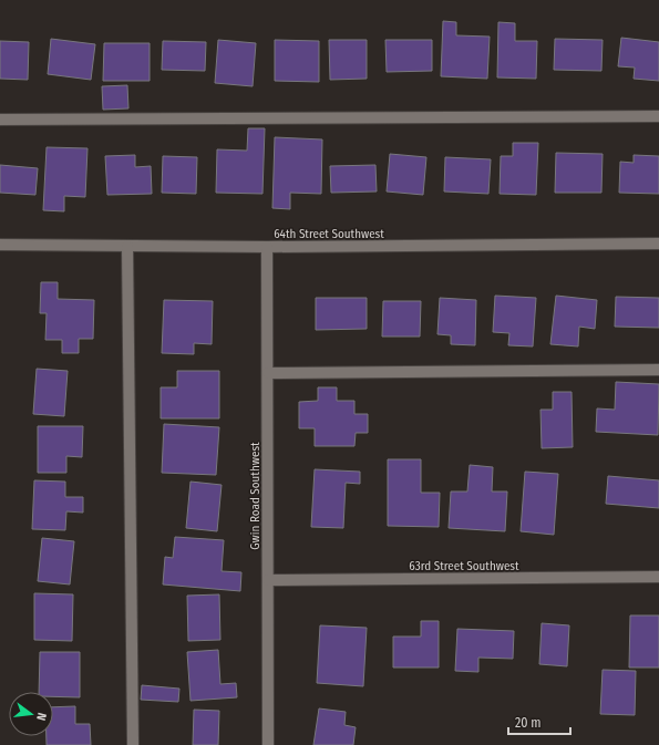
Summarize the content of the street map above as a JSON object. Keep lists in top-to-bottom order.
{
  "streets": {
    "street": ["64th Street Southwest", "Gwin Road Southwest", "63rd Street Southwest"]
  },
  "crossings": [
    ["64th Street Southwest", "Gwin Road Southwest"],
    ["Gwin Road Southwest", "63rd Street Southwest"]
  ],
  "scale_bar": "20 m",
  "north": "right"
}
